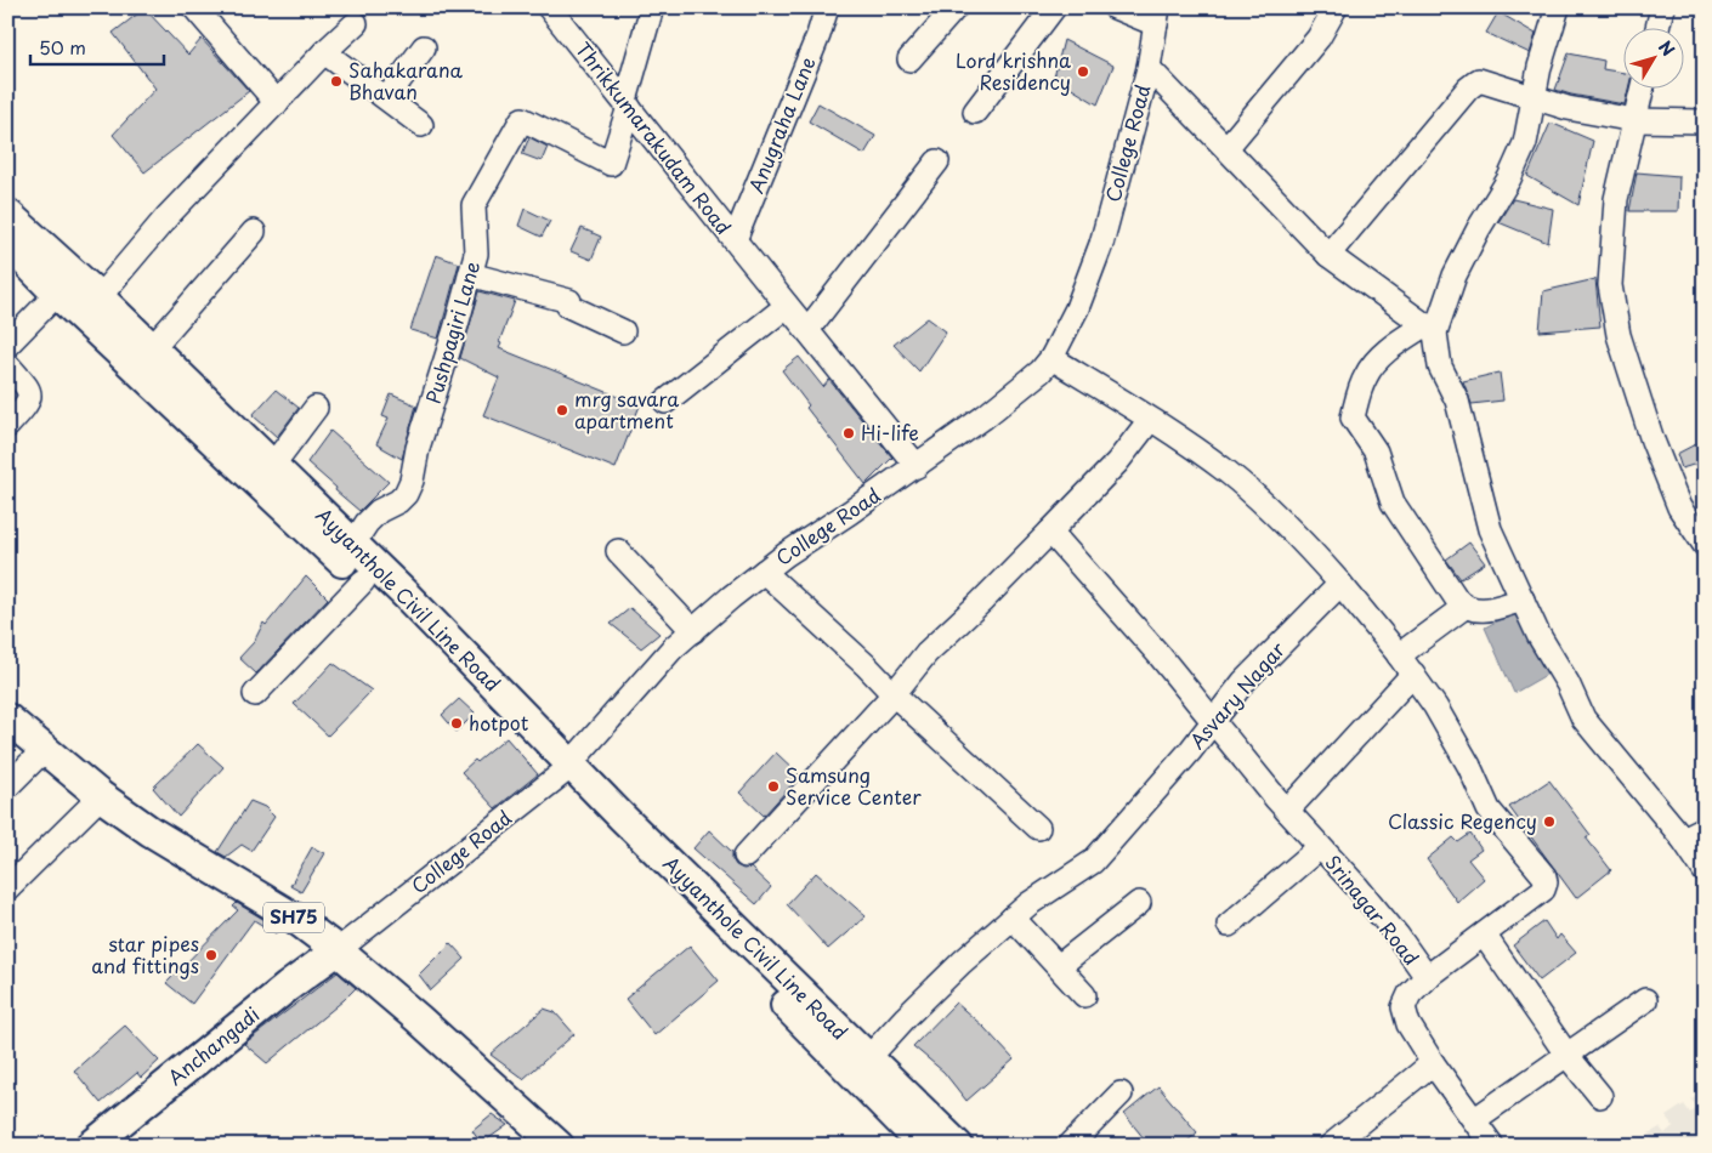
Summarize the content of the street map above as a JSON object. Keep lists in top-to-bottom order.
{
  "streets": {
    "main road": ["Ayyanthole Civil Line Road", "SH75", "Anchangadi"],
    "street": [
      "Anugraha Lane",
      "Thrikkumarakudam Road",
      "College Road",
      "Pushpagiri Lane",
      "Asvary Nagar",
      "Srinagar Road"
    ]
  },
  "crossings": [
    ["Anugraha Lane", "Thrikkumarakudam Road"],
    ["Thrikkumarakudam Road", "College Road"],
    ["Thrikkumarakudam Road", "Pushpagiri Lane"],
    ["College Road", "Ayyanthole Civil Line Road"],
    ["College Road", "SH75"],
    ["College Road", "Anchangadi"],
    ["Pushpagiri Lane", "Ayyanthole Civil Line Road"],
    ["Ayyanthole Civil Line Road", "Asvary Nagar"],
    ["Asvary Nagar", "Srinagar Road"],
    ["SH75", "Anchangadi"]
  ],
  "places": [
    "Lord krishna Residency",
    "Sahakarana Bhavan",
    "mrg savara apartment",
    "Hi-life",
    "hotpot",
    "Samsung Service Center",
    "Classic Regency",
    "star pipes and fittings"
  ],
  "scale_bar": "50 m",
  "north": "top right"
}
